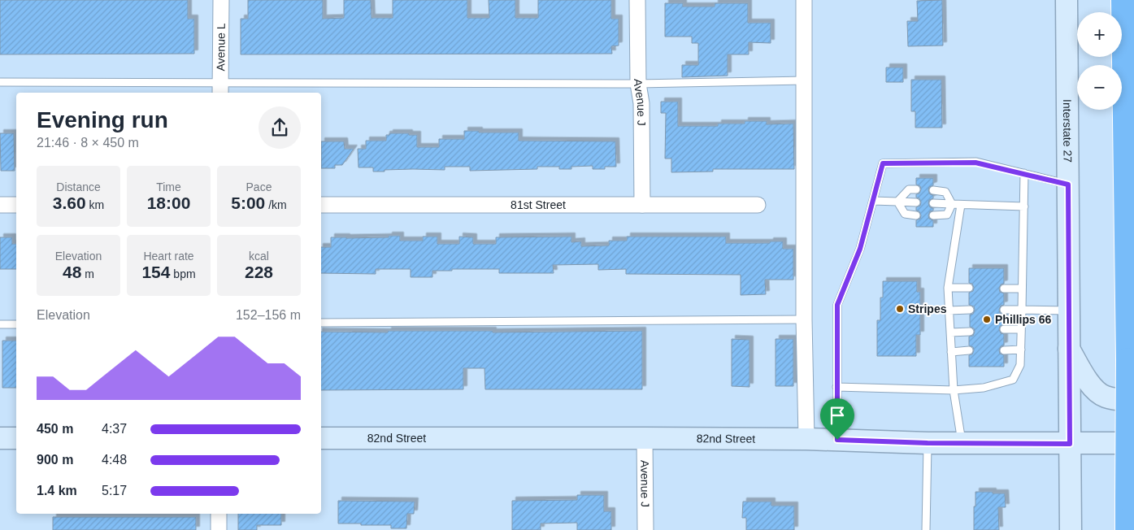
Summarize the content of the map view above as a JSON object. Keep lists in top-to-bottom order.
{
  "streets": {
    "main road": ["Interstate 27", "82nd Street"],
    "street": ["Avenue L", "Avenue J", "81st Street"]
  },
  "crossings": [
    ["Avenue J", "81st Street"],
    ["Avenue J", "82nd Street"],
    ["Interstate 27", "82nd Street"]
  ],
  "places": ["Stripes", "Phillips 66"],
  "page": {
    "map_buttons": ["+", "−"],
    "heading": ["Evening run", "21:46 · 8 × 450 m"],
    "stats": [
      ["Distance", "3.60 km"],
      ["Time", "18:00"],
      ["Pace", "5:00 /km"],
      ["Elevation", "48 m"],
      ["Heart rate", "154 bpm"],
      ["kcal", "228"]
    ],
    "chart": ["Elevation", "152–156 m"],
    "list": [
      {
        "name": "450 m",
        "note": "4:37"
      },
      {
        "name": "900 m",
        "note": "4:48"
      },
      {
        "name": "1.4 km",
        "note": "5:17"
      }
    ]
  }
}
